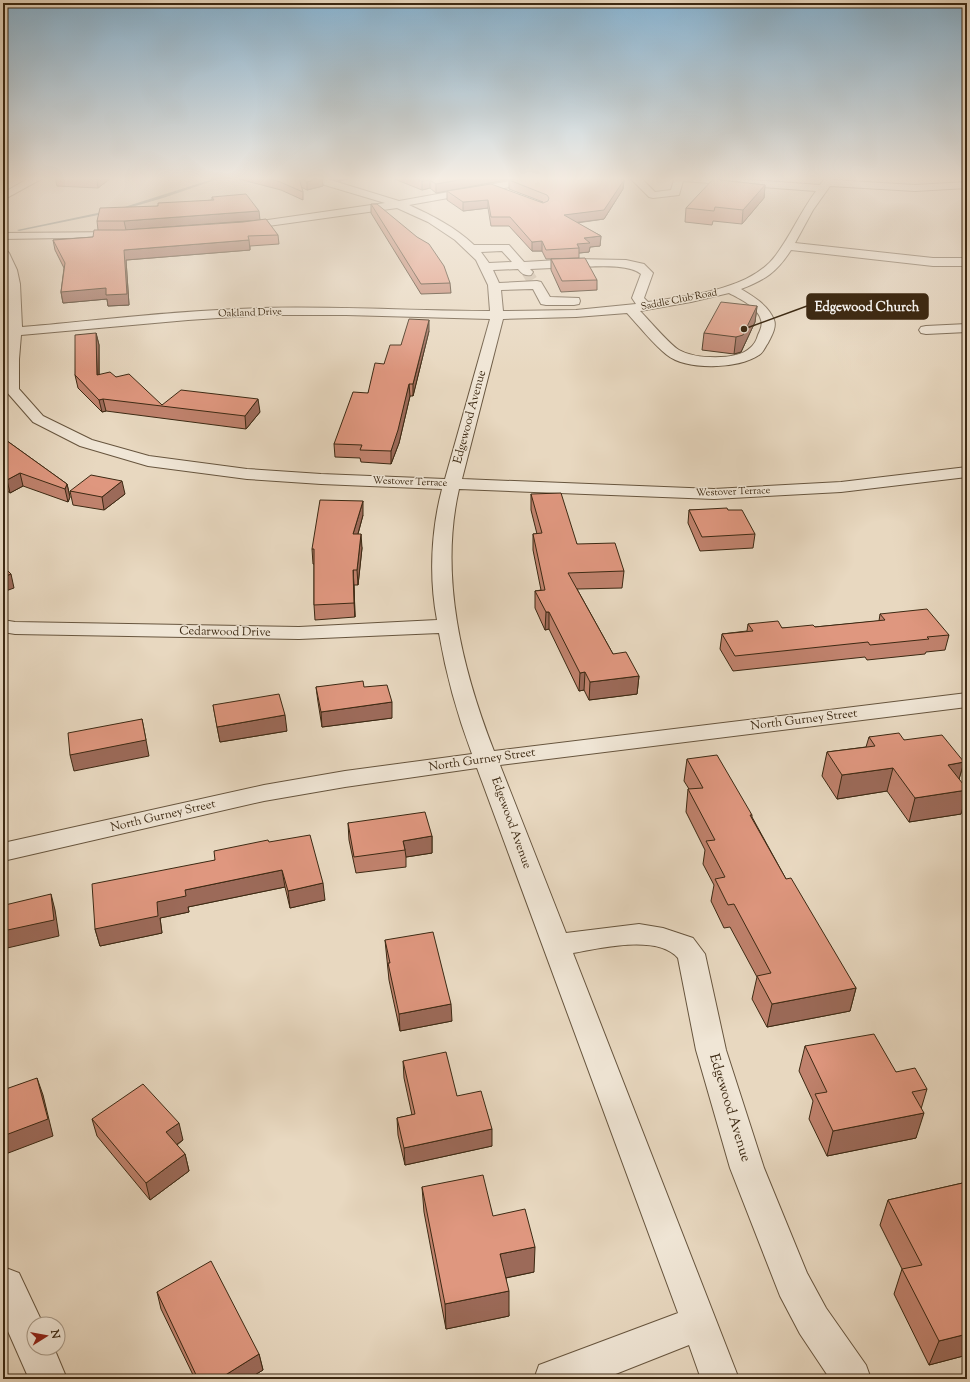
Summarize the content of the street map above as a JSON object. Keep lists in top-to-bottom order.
{
  "streets": {
    "street": [
      "Saddle Club Road",
      "Oakland Drive",
      "Edgewood Avenue",
      "Westover Terrace",
      "Cedarwood Drive",
      "North Gurney Street"
    ]
  },
  "crossings": [
    ["Saddle Club Road", "Oakland Drive"],
    ["Saddle Club Road", "Edgewood Avenue"],
    ["Oakland Drive", "Edgewood Avenue"],
    ["Oakland Drive", "Westover Terrace"],
    ["Edgewood Avenue", "Westover Terrace"],
    ["Edgewood Avenue", "Cedarwood Drive"],
    ["Edgewood Avenue", "North Gurney Street"]
  ],
  "places": ["Edgewood Church"],
  "north": "right"
}
